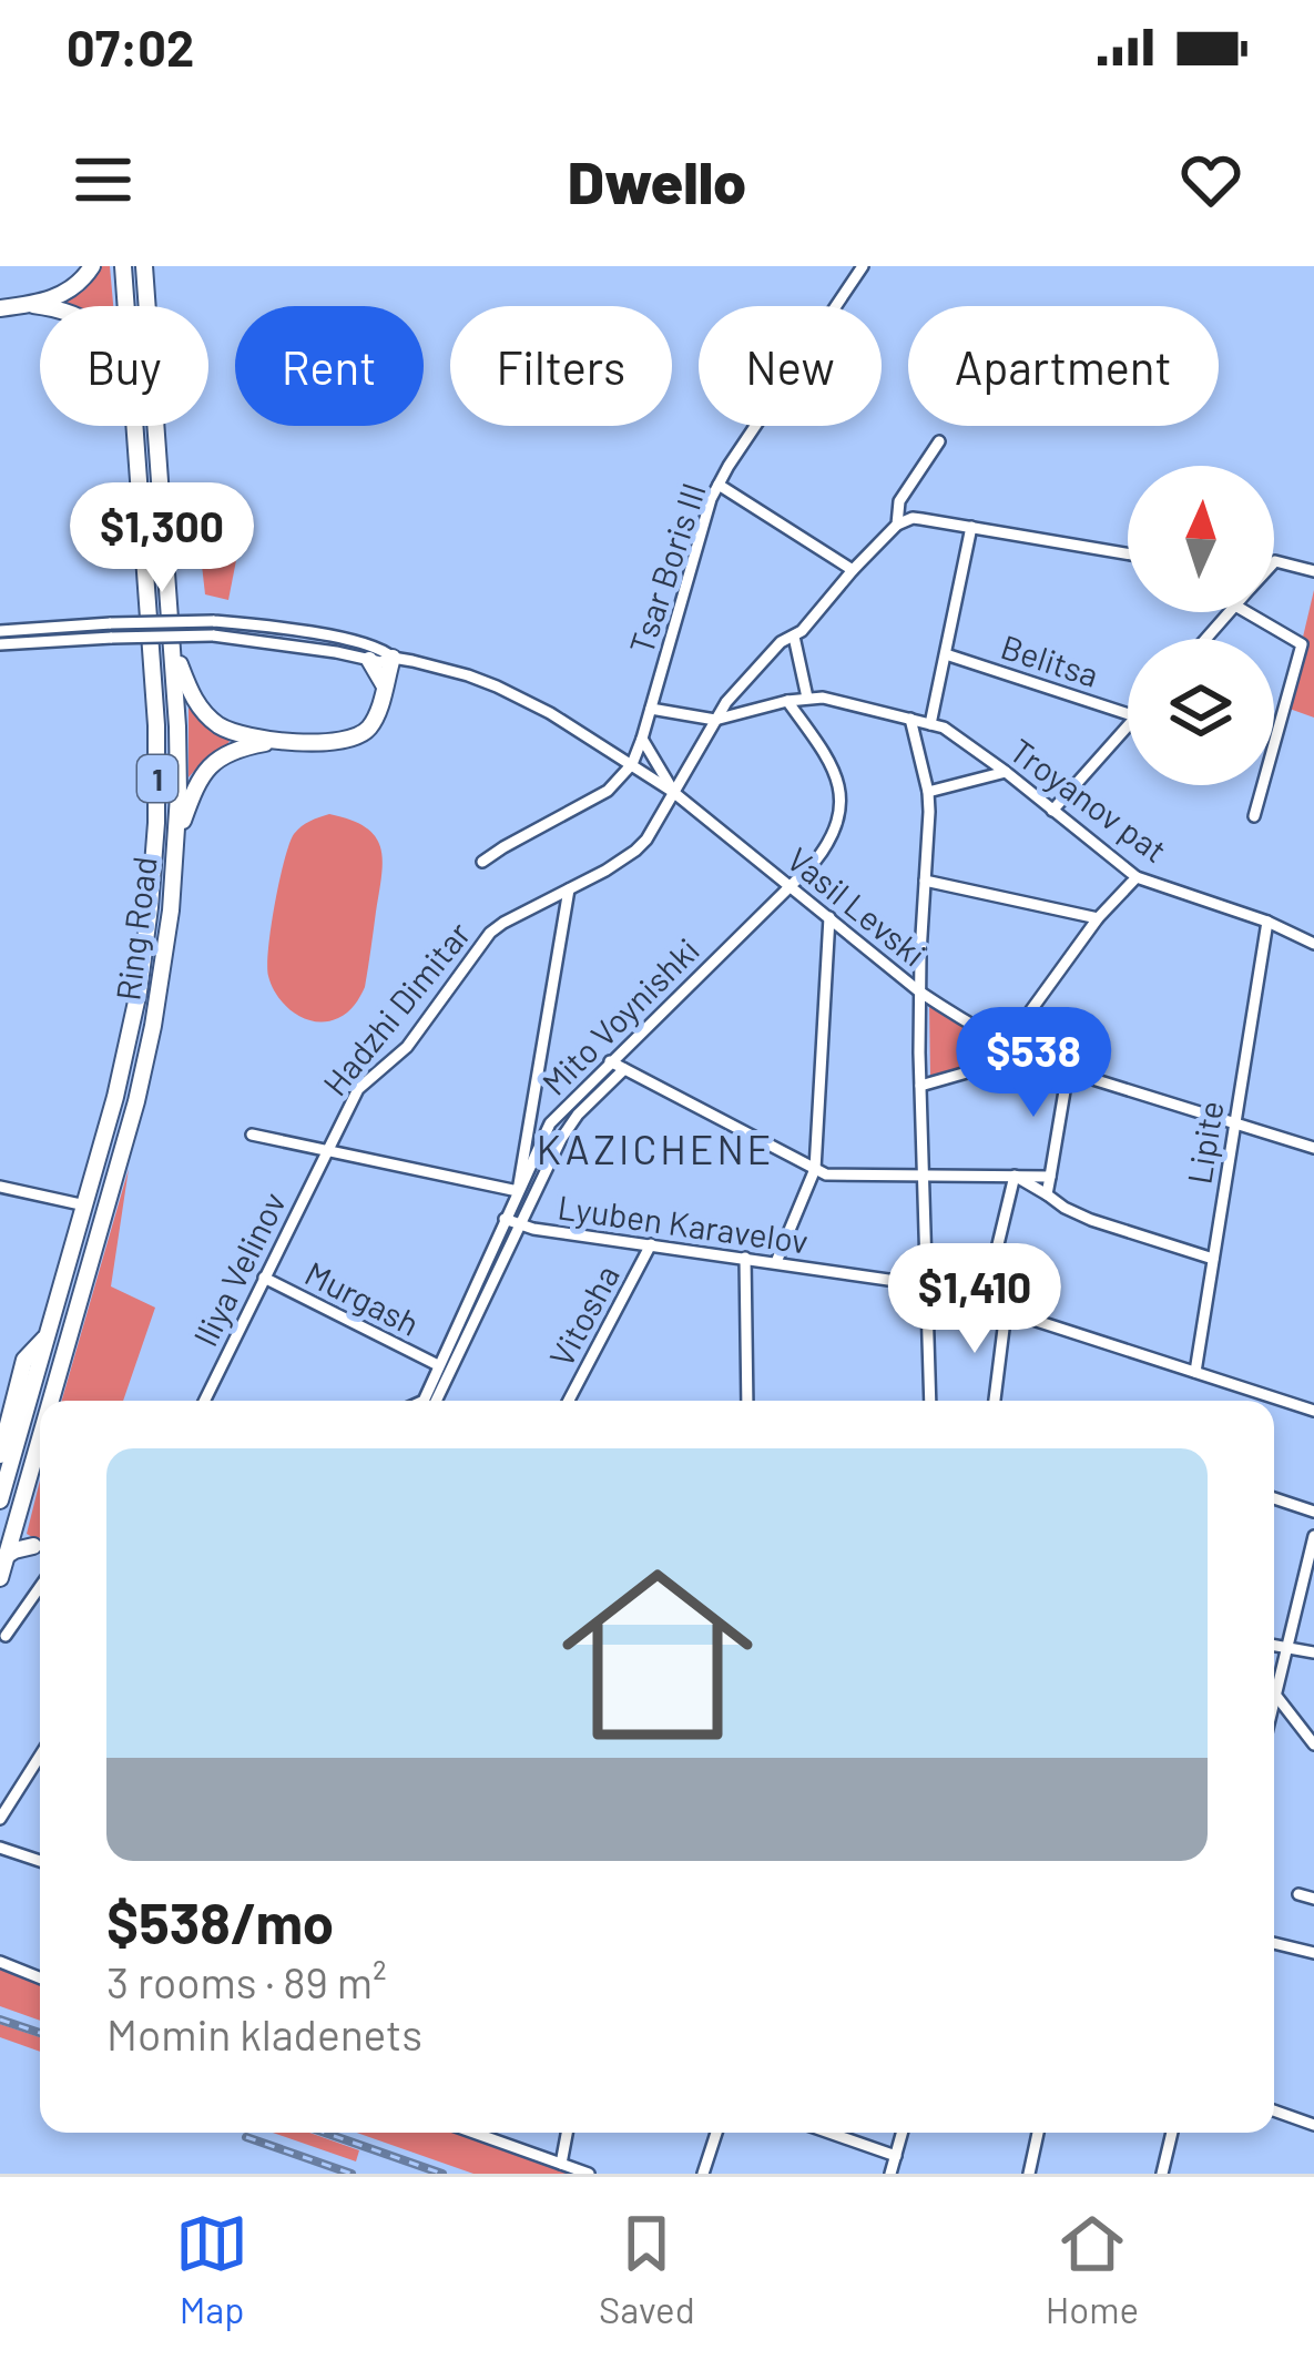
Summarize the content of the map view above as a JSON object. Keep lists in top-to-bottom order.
{
  "streets": {
    "highway": ["1", "Ring Road"],
    "street": [
      "Tsar Boris III",
      "Belitsa",
      "Troyanov pat",
      "Vasil Levski",
      "Hadzhi Dimitar",
      "Mito Voynishki",
      "Lipite",
      "Lyuben Karavelov",
      "Iliya Velinov",
      "Murgash",
      "Vitosha"
    ]
  },
  "crossings": [
    ["Tsar Boris III", "Vasil Levski"],
    ["Troyanov pat", "Lipite"],
    ["Vasil Levski", "Hadzhi Dimitar"],
    ["Vasil Levski", "Mito Voynishki"],
    ["Vasil Levski", "Lipite"],
    ["Hadzhi Dimitar", "Lyuben Karavelov"],
    ["Hadzhi Dimitar", "Iliya Velinov"],
    ["Mito Voynishki", "Lyuben Karavelov"],
    ["Mito Voynishki", "Murgash"],
    ["Lipite", "Lyuben Karavelov"],
    ["Lyuben Karavelov", "Iliya Velinov"],
    ["Lyuben Karavelov", "Vitosha"],
    ["Iliya Velinov", "Murgash"]
  ],
  "districts": ["KAZICHENE"],
  "north": "top",
  "page": {
    "status": "07:02",
    "header": "Dwello",
    "chip": [
      "Buy",
      "Rent",
      "Filters",
      "New",
      "Apartment"
    ],
    "price": ["$1,300", "$538", "$1,410"],
    "list": [
      {
        "name": "$538/mo",
        "note": "3 rooms · 89 m² · Momin kladenets"
      }
    ],
    "tabs": ["Map", "Saved", "Home"]
  }
}
